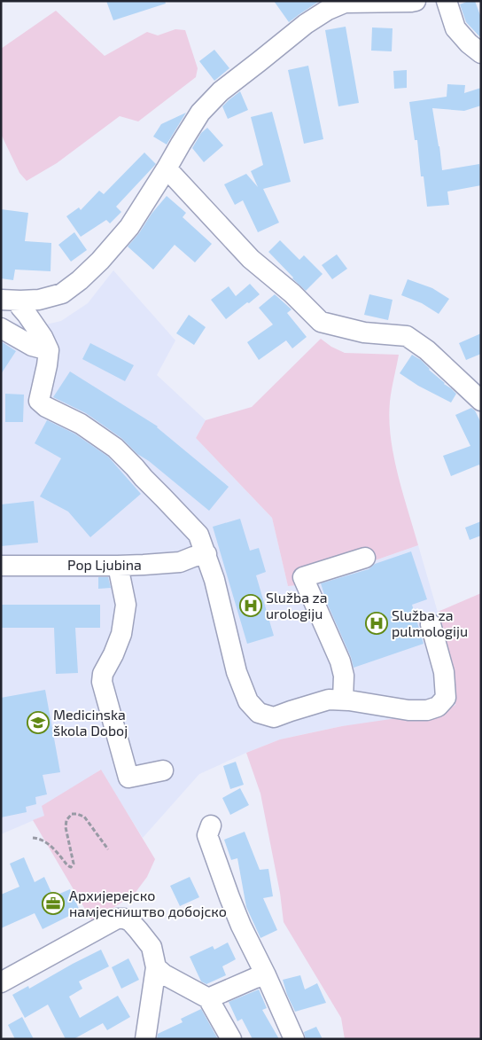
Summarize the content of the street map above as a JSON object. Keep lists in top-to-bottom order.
{
  "streets": {
    "street": ["Pop Ljubina"]
  },
  "places": {
    "hospital": ["Služba za urologiju", "Služba za pulmologiju"],
    "school or university": ["Medicinska škola Doboj"],
    "office": ["Архијерејско намјесништво добојско"]
  }
}
